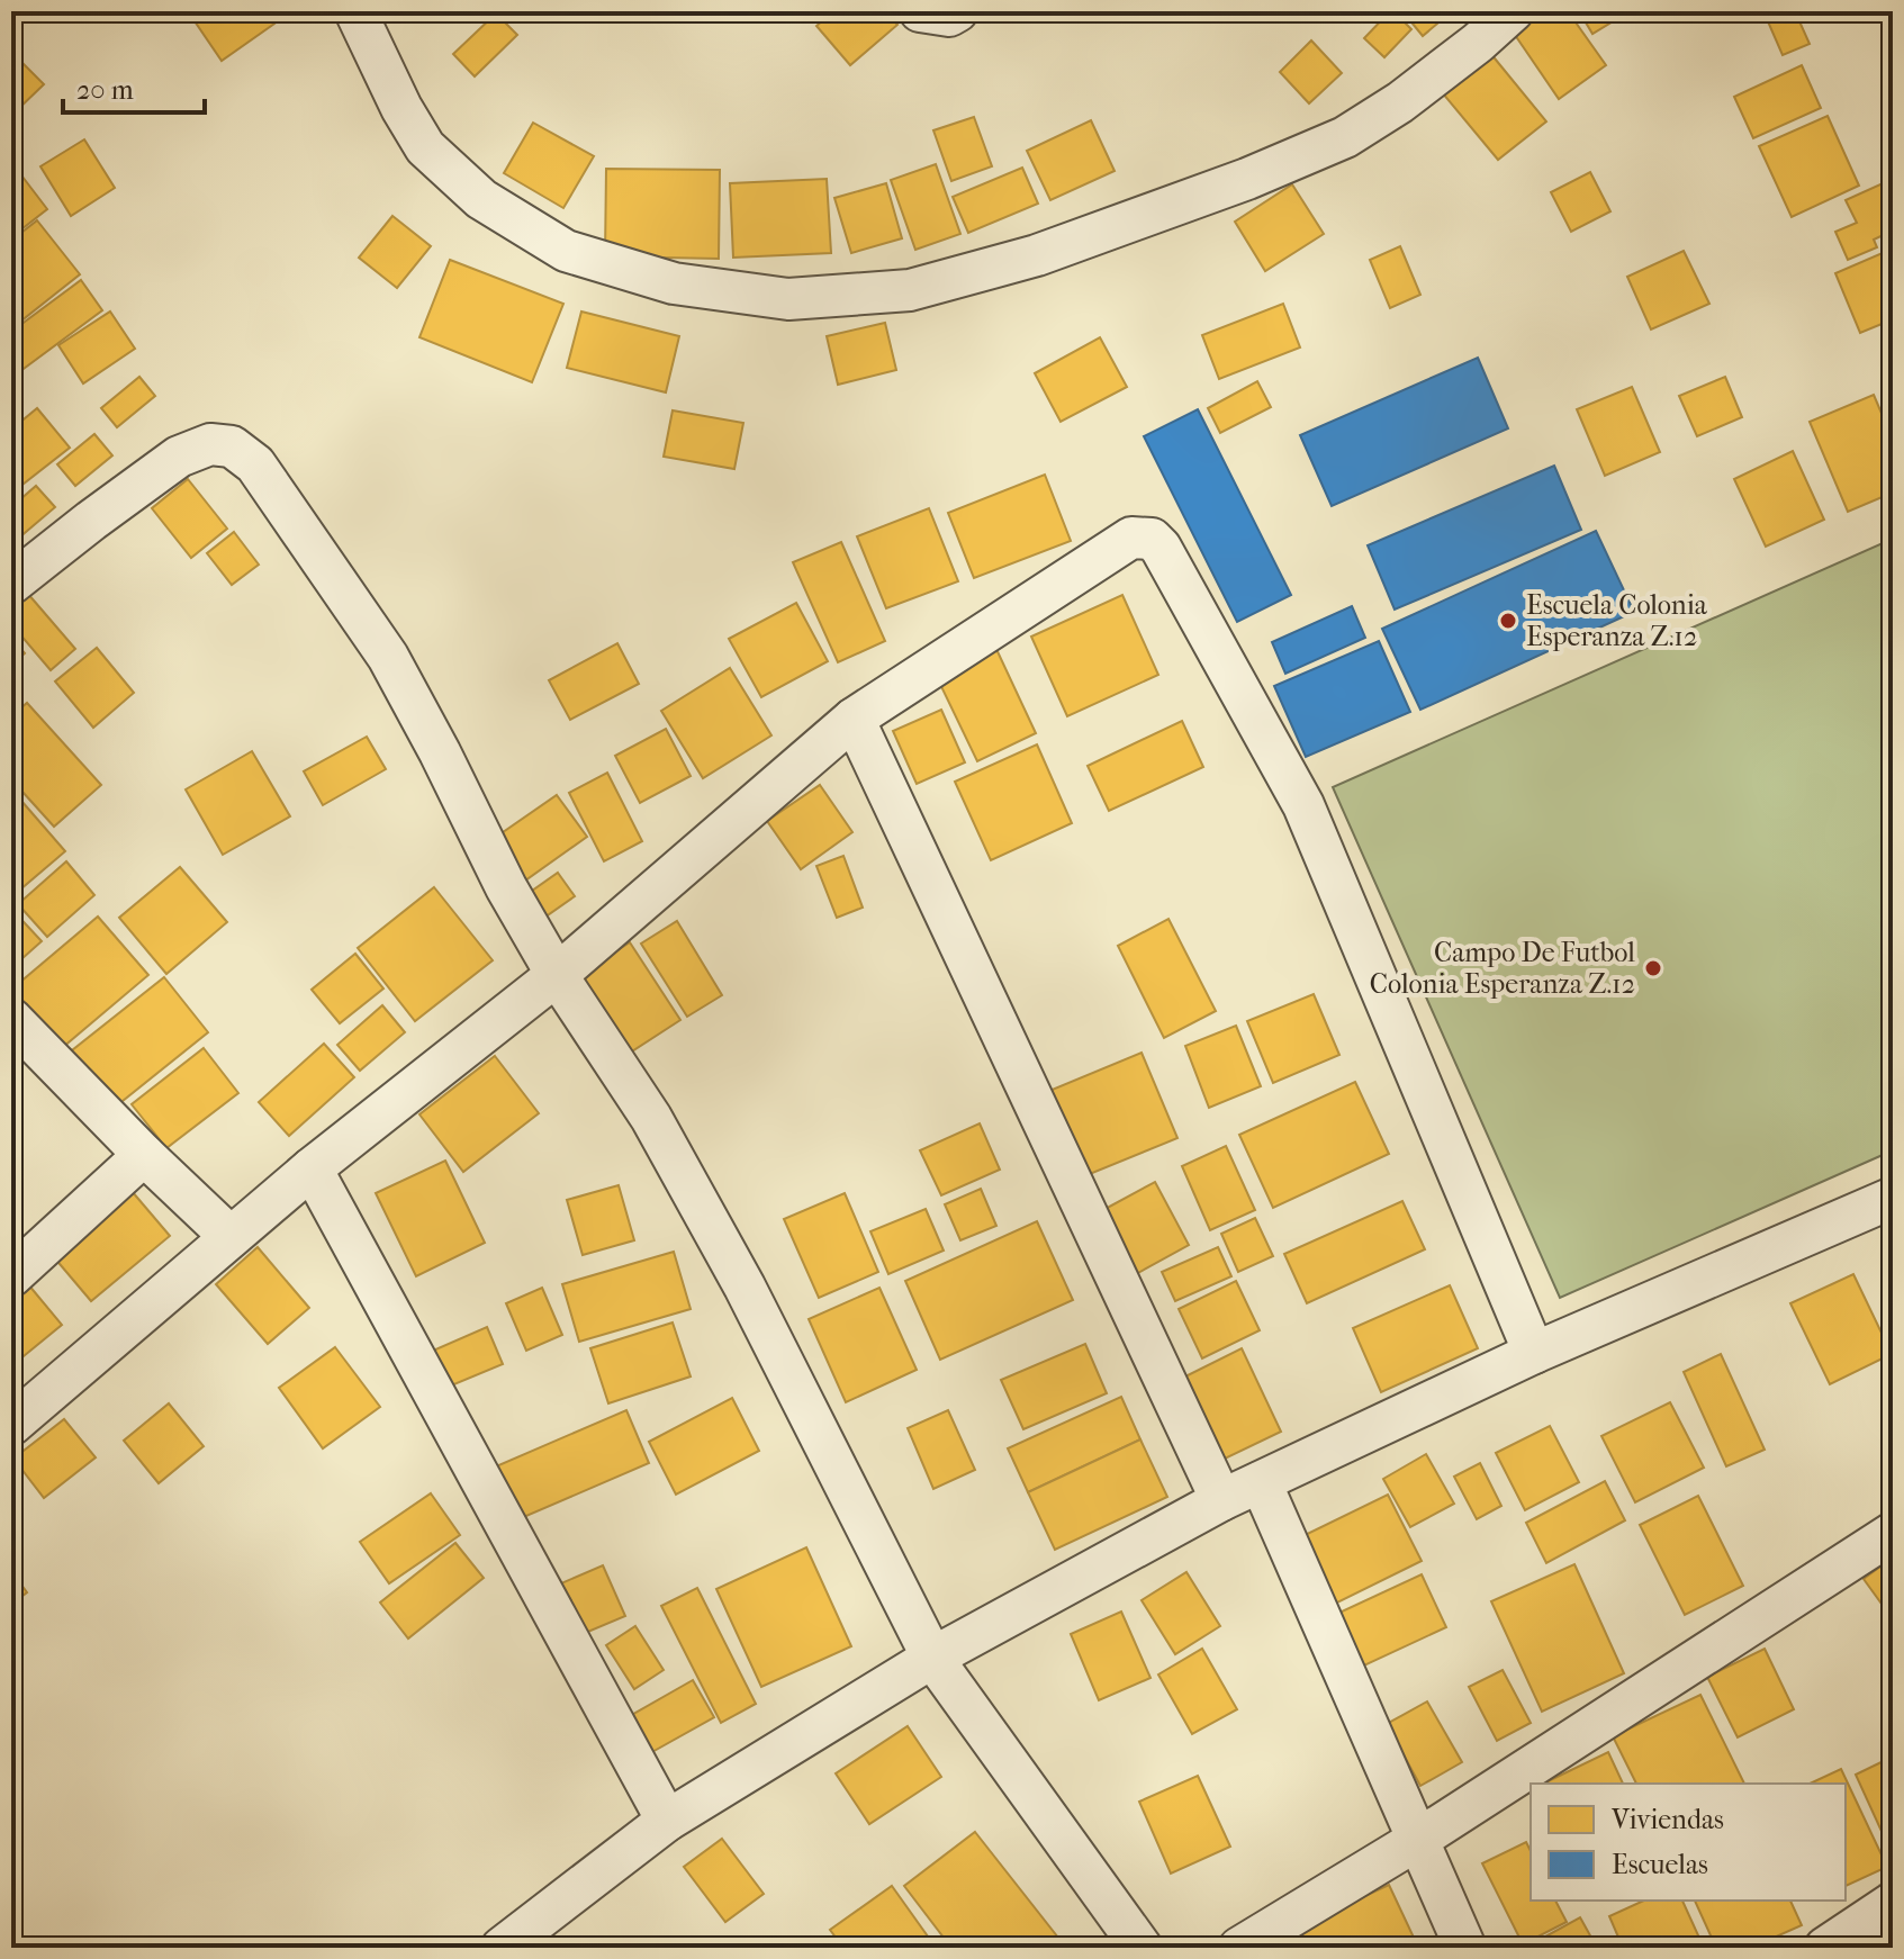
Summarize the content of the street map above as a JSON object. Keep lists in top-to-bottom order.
{
  "places": ["Escuela Colonia Esperanza Z.12", "Campo De Futbol Colonia Esperanza Z.12"],
  "legend": ["Viviendas", "Escuelas"],
  "scale_bar": "20 m"
}
